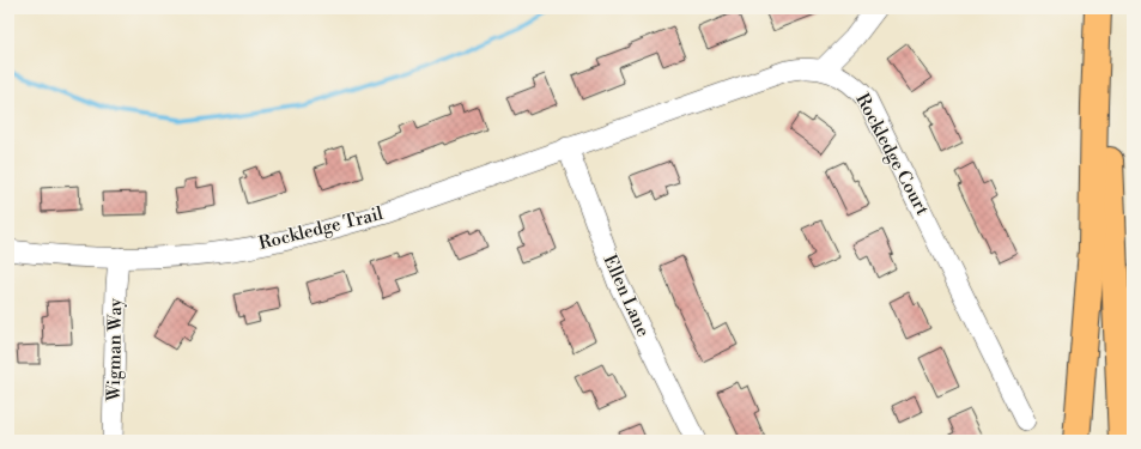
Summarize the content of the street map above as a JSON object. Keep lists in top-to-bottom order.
{
  "streets": {
    "street": [
      "Rockledge Court",
      "Rockledge Trail",
      "Ellen Lane",
      "Wigman Way"
    ]
  },
  "crossings": [
    ["Rockledge Court", "Rockledge Trail"],
    ["Rockledge Trail", "Ellen Lane"],
    ["Rockledge Trail", "Wigman Way"]
  ]
}
